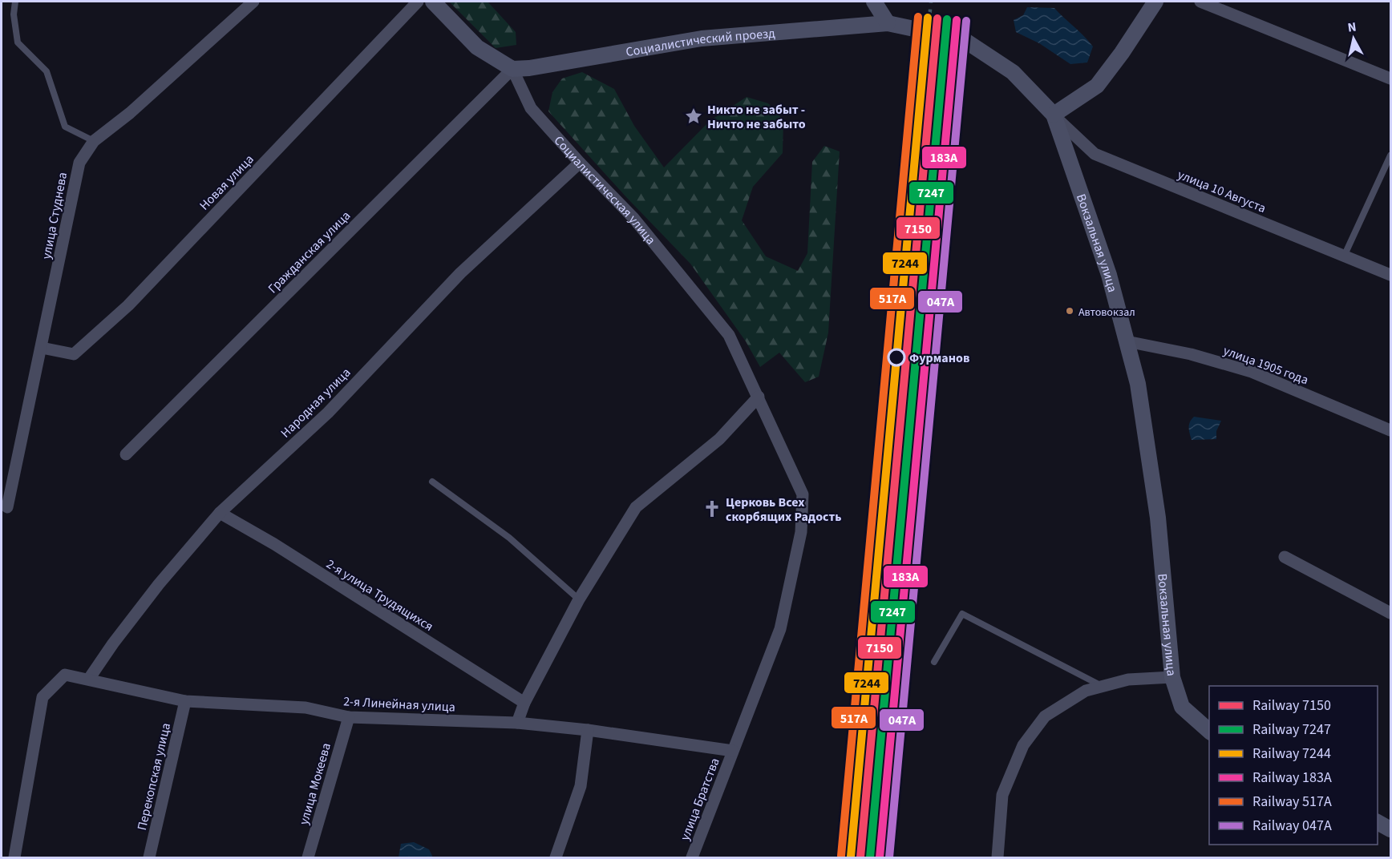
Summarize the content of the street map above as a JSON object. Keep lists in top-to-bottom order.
{
  "streets": {
    "main road": ["Социалистический проезд", "Вокзальная улица"],
    "street": [
      "Новая улица",
      "Социалистическая улица",
      "улица 10 Августа",
      "улица Студнева",
      "Гражданская улица",
      "улица 1905 года",
      "Народная улица",
      "2-я улица Трудящихся",
      "2-я Линейная улица",
      "Перекопская улица",
      "улица Мокеева",
      "улица Братства"
    ]
  },
  "crossings": [
    ["Социалистический проезд", "Социалистическая улица"],
    ["Социалистический проезд", "Вокзальная улица"],
    ["Социалистический проезд", "Гражданская улица"],
    ["Новая улица", "улица Студнева"],
    ["Социалистическая улица", "Гражданская улица"],
    ["Социалистическая улица", "Народная улица"],
    ["Социалистическая улица", "2-я Линейная улица"],
    ["Социалистическая улица", "улица Братства"],
    ["улица 10 Августа", "Вокзальная улица"],
    ["Вокзальная улица", "улица 1905 года"],
    ["Народная улица", "2-я улица Трудящихся"],
    ["Народная улица", "2-я Линейная улица"],
    ["2-я Линейная улица", "Перекопская улица"],
    ["2-я Линейная улица", "улица Мокеева"],
    ["2-я Линейная улица", "улица Братства"]
  ],
  "places": {
    "place": ["Никто не забыт - Ничто не забыто"],
    "other": ["Автовокзал", "Фурманов"],
    "church": ["Церковь Всех скорбящих Радость"]
  },
  "lines": [
    "rail line 517А",
    "rail line 7244",
    "rail line 7150",
    "rail line 7247",
    "rail line 183А",
    "rail line 047А"
  ],
  "legend": [
    "Railway 7150",
    "Railway 7247",
    "Railway 7244",
    "Railway 183А",
    "Railway 517А",
    "Railway 047А"
  ],
  "north": "top"
}
